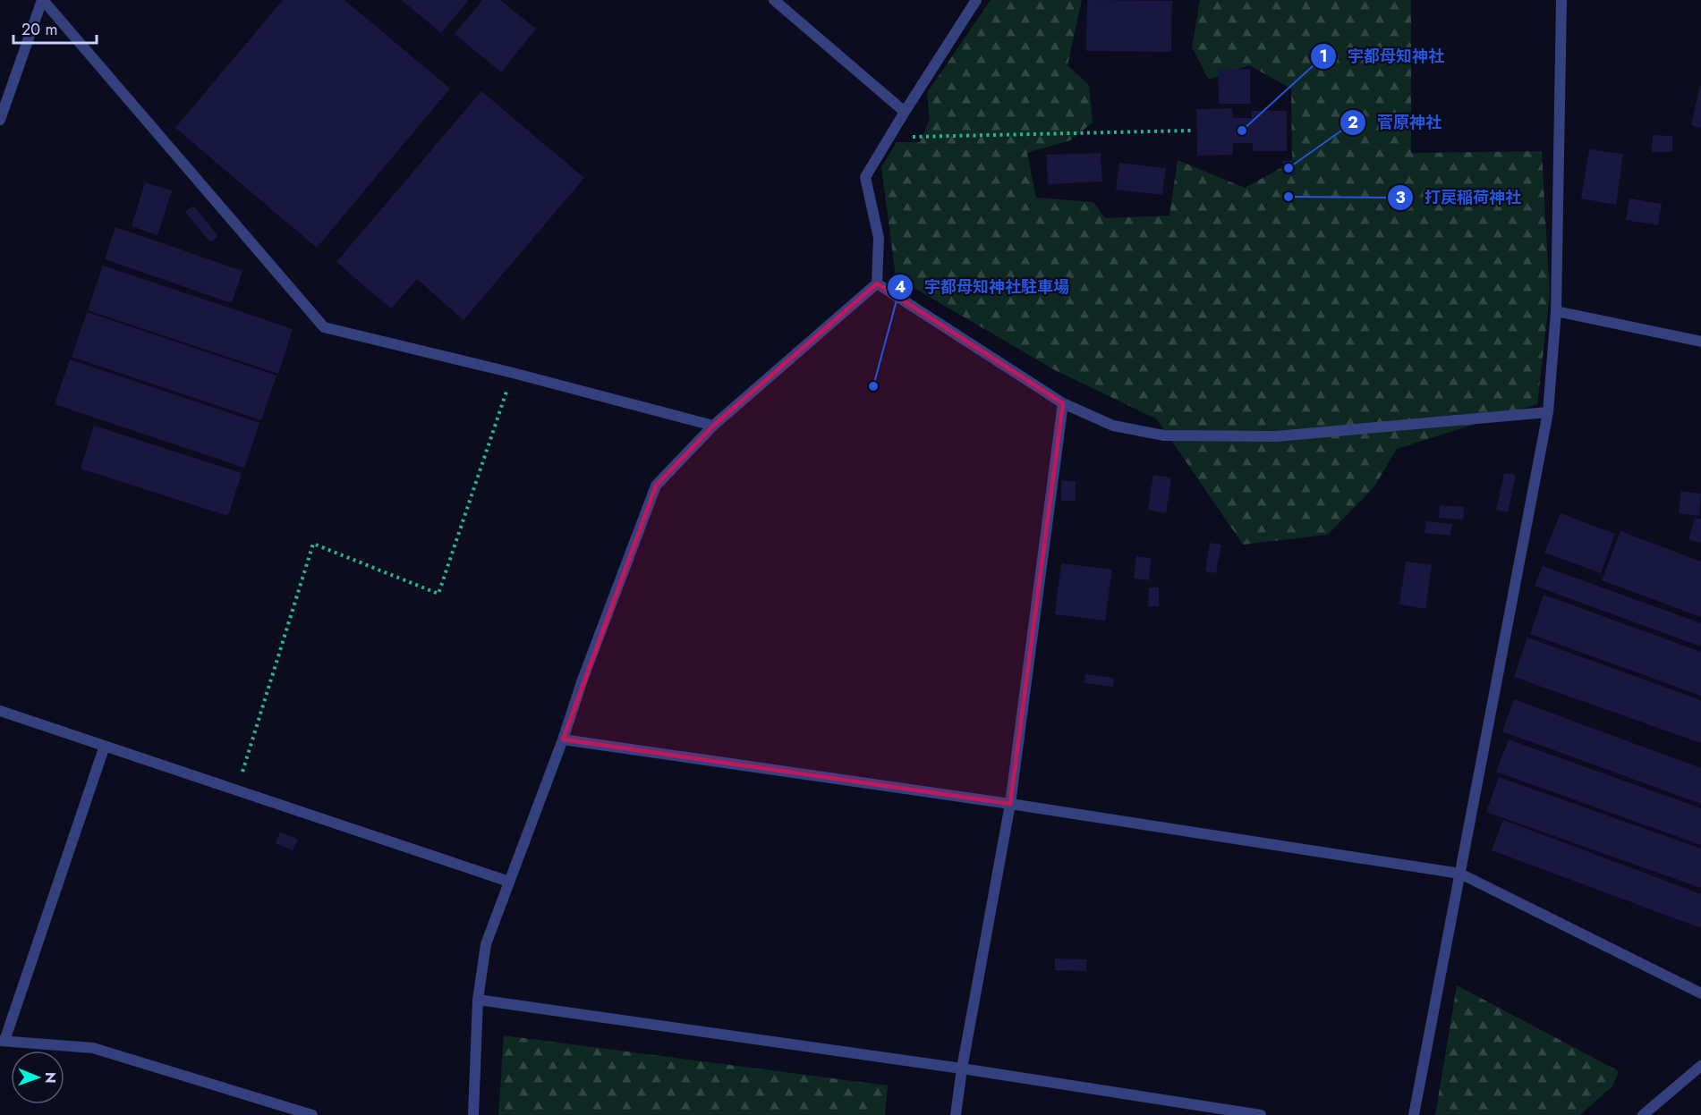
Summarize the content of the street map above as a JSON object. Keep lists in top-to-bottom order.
{
  "places": [
    "宇都母知神社",
    "菅原神社",
    "打戻稲荷神社",
    "宇都母知神社駐車場"
  ],
  "scale_bar": "20 m",
  "north": "right"
}
